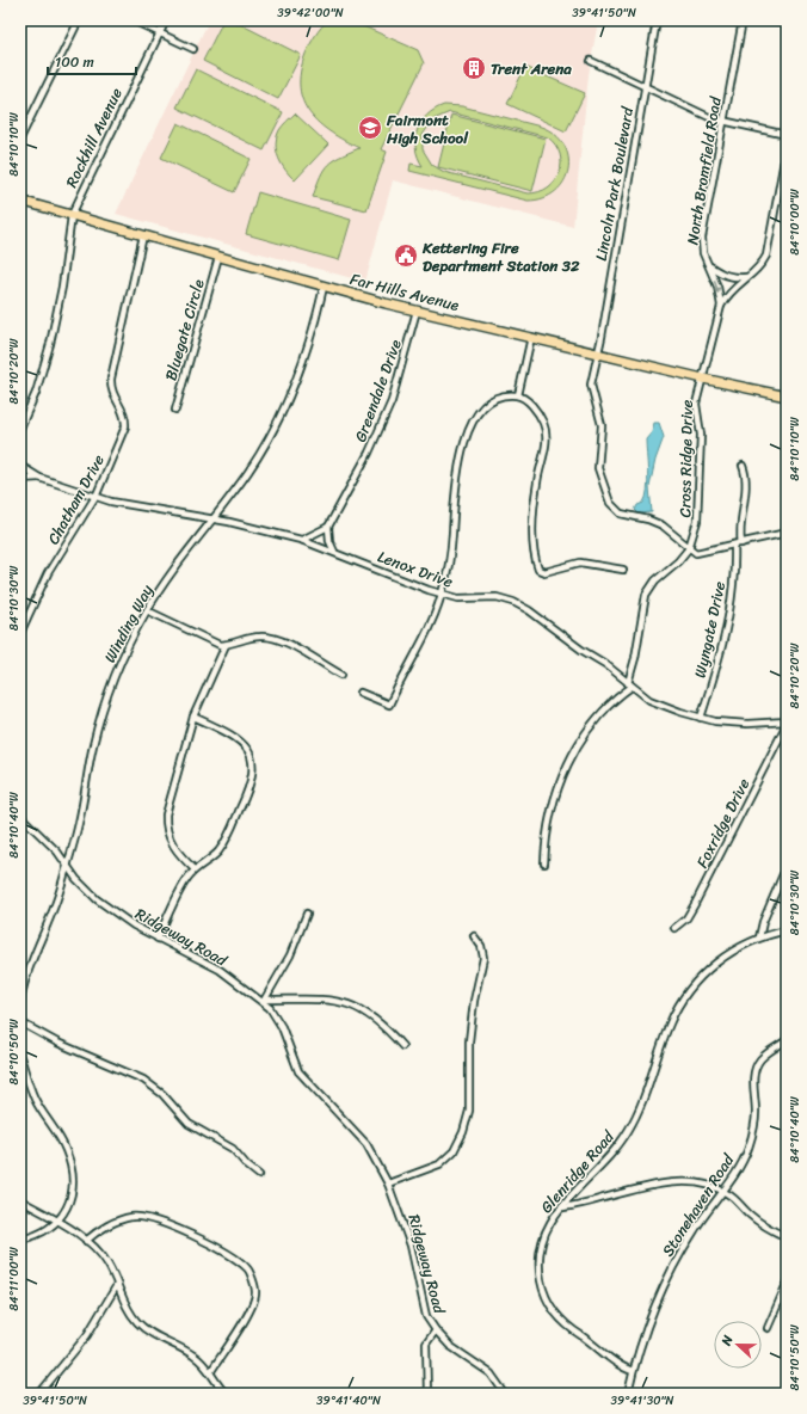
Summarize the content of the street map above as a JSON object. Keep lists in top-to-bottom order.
{
  "streets": {
    "main road": ["Far Hills Avenue"],
    "street": [
      "Rockhill Avenue",
      "North Bromfield Road",
      "Lincoln Park Boulevard",
      "Bluegate Circle",
      "Greendale Drive",
      "Cross Ridge Drive",
      "Chatham Drive",
      "Lenox Drive",
      "Winding Way",
      "Wyngate Drive",
      "Foxridge Drive",
      "Ridgeway Road",
      "Glenridge Road",
      "Stonehaven Road"
    ]
  },
  "crossings": [
    ["Rockhill Avenue", "Far Hills Avenue"],
    ["North Bromfield Road", "Far Hills Avenue"],
    ["North Bromfield Road", "Cross Ridge Drive"],
    ["Lincoln Park Boulevard", "Far Hills Avenue"],
    ["Lincoln Park Boulevard", "Cross Ridge Drive"],
    ["Far Hills Avenue", "Bluegate Circle"],
    ["Far Hills Avenue", "Greendale Drive"],
    ["Far Hills Avenue", "Cross Ridge Drive"],
    ["Far Hills Avenue", "Chatham Drive"],
    ["Far Hills Avenue", "Winding Way"],
    ["Chatham Drive", "Lenox Drive"],
    ["Lenox Drive", "Winding Way"],
    ["Lenox Drive", "Wyngate Drive"],
    ["Lenox Drive", "Foxridge Drive"],
    ["Winding Way", "Ridgeway Road"],
    ["Glenridge Road", "Stonehaven Road"]
  ],
  "places": {
    "building": ["Trent Arena"],
    "school or university": ["Fairmont High School"],
    "public building": ["Kettering Fire Department Station 32"]
  },
  "scale_bar": "100 m",
  "north": "left",
  "coordinates": [
    "39°42'00\"N",
    "39°41'50\"N",
    "84°10'10\"W",
    "84°10'00\"W",
    "84°10'20\"W",
    "84°10'30\"W",
    "84°10'40\"W",
    "84°10'50\"W",
    "84°11'00\"W",
    "39°41'40\"N",
    "39°41'30\"N"
  ]
}
